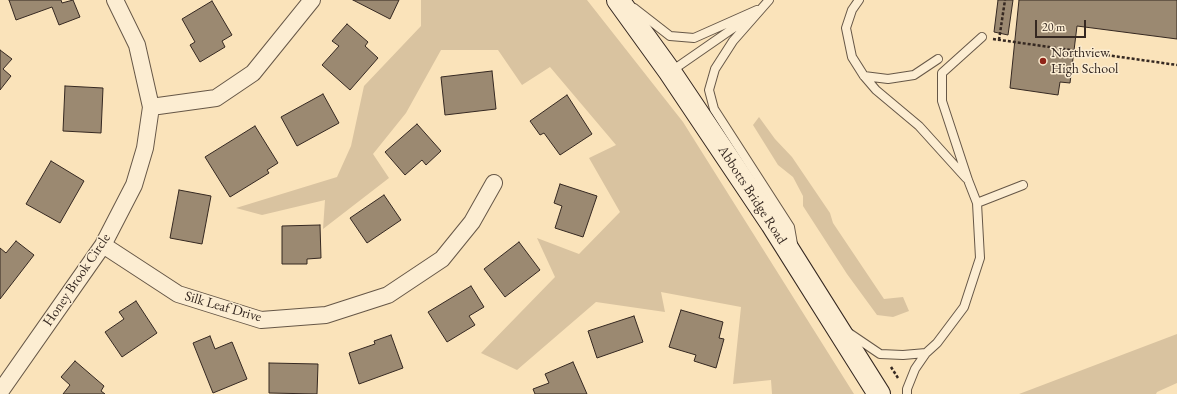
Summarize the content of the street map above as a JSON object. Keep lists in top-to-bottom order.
{
  "streets": {
    "main road": ["Abbotts Bridge Road"],
    "street": ["Honey Brook Circle", "Silk Leaf Drive"]
  },
  "crossings": [
    ["Honey Brook Circle", "Silk Leaf Drive"]
  ],
  "places": ["Northview High School"],
  "scale_bar": "20 m"
}
